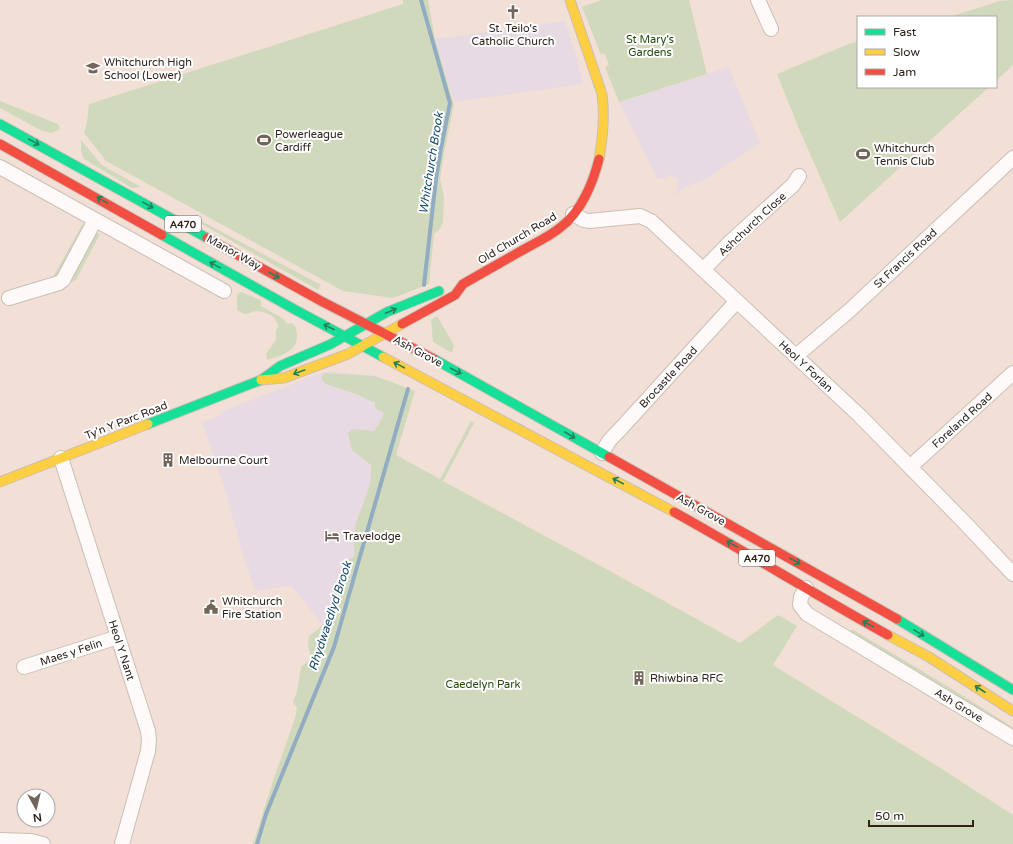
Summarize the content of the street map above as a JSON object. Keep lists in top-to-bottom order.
{
  "streets": {
    "main road": [
      "A470",
      "Old Church Road",
      "Manor Way",
      "Ash Grove",
      "Ty'n Y Parc Road"
    ],
    "street": [
      "Ashchurch Close",
      "St Francis Road",
      "Heol Y Forlan",
      "Brocastle Road",
      "Foreland Road",
      "Heol Y Nant",
      "Maes y Felin"
    ]
  },
  "crossings": [
    ["Ashchurch Close", "Heol Y Forlan"],
    ["Old Church Road", "Manor Way"],
    ["Old Church Road", "Ash Grove"],
    ["Old Church Road", "Heol Y Forlan"],
    ["Old Church Road", "Ty'n Y Parc Road"],
    ["Manor Way", "Ash Grove"],
    ["Manor Way", "Ty'n Y Parc Road"],
    ["St Francis Road", "Heol Y Forlan"],
    ["Ash Grove", "Brocastle Road"],
    ["Ash Grove", "Ty'n Y Parc Road"],
    ["Heol Y Forlan", "Brocastle Road"],
    ["Heol Y Forlan", "Foreland Road"],
    ["Ty'n Y Parc Road", "Heol Y Nant"],
    ["Heol Y Nant", "Maes y Felin"]
  ],
  "water": ["Whitchurch Brook", "Rhydwaedlyd Brook"],
  "parks": ["St Mary's Gardens", "Caedelyn Park"],
  "places": {
    "church": ["St. Teilo's Catholic Church"],
    "school or university": ["Whitchurch High School (Lower)"],
    "sports": ["Powerleague Cardiff", "Whitchurch Tennis Club"],
    "building": ["Melbourne Court", "Rhiwbina RFC"],
    "hotel": ["Travelodge"],
    "public building": ["Whitchurch Fire Station"]
  },
  "legend": ["Fast", "Slow", "Jam"],
  "scale_bar": "50 m",
  "north": "bottom"
}
